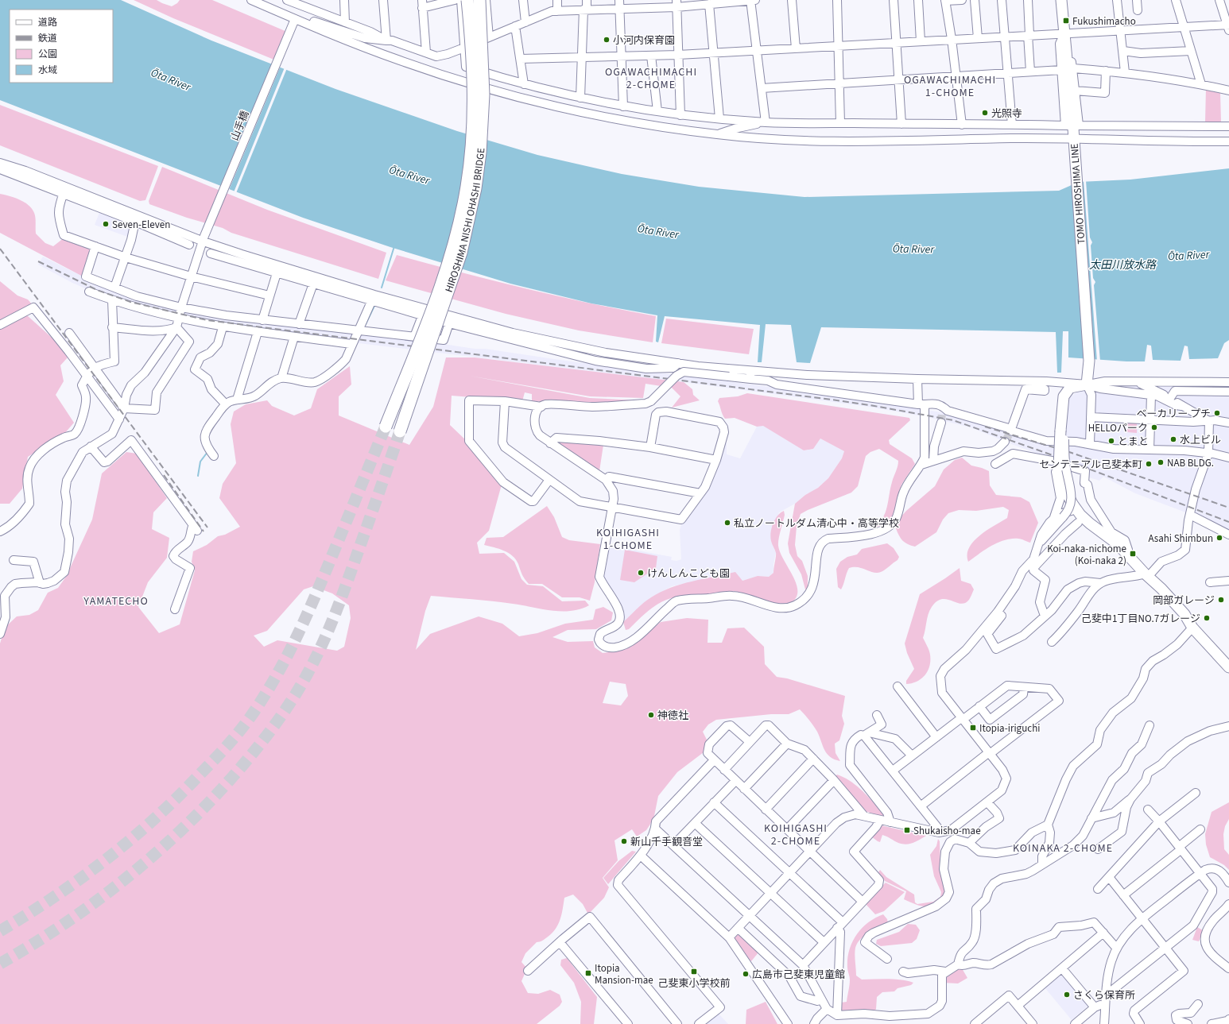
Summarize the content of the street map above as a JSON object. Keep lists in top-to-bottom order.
{
  "streets": {
    "highway": ["HIROSHIMA NISHI OHASHI BRIDGE"],
    "main road": ["TOMO HIROSHIMA LINE"],
    "street": ["山手橋"]
  },
  "districts": [
    "OGAWACHIMACHI 2-CHOME",
    "OGAWACHIMACHI 1-CHOME",
    "KOIHIGASHI 1-CHOME",
    "YAMATECHO",
    "KOIHIGASHI 2-CHOME",
    "KOINAKA 2-CHOME"
  ],
  "water": ["Ōta River", "太田川放水路"],
  "places": {
    "transit": [
      "Fukushimacho",
      "Koi-naka-nichome (Koi-naka 2)",
      "Itopia-iriguchi",
      "Shukaisho-mae",
      "己斐東小学校前",
      "Itopia Mansion-mae"
    ],
    "other": [
      "小河内保育園",
      "光照寺",
      "Seven-Eleven",
      "ベーカリー プチ",
      "HELLOパーク",
      "水上ビル",
      "とまと",
      "NAB BLDG.",
      "センテニアル己斐本町",
      "私立ノートルダム清心中・高等学校",
      "Asahi Shimbun",
      "けんしんこども園",
      "岡部ガレージ",
      "己斐中1丁目NO.7ガレージ",
      "神徳社",
      "新山千手観音堂",
      "広島市己斐東児童館",
      "さくら保育所"
    ]
  },
  "legend": [
    "道路",
    "鉄道",
    "公園",
    "水域"
  ]
}
